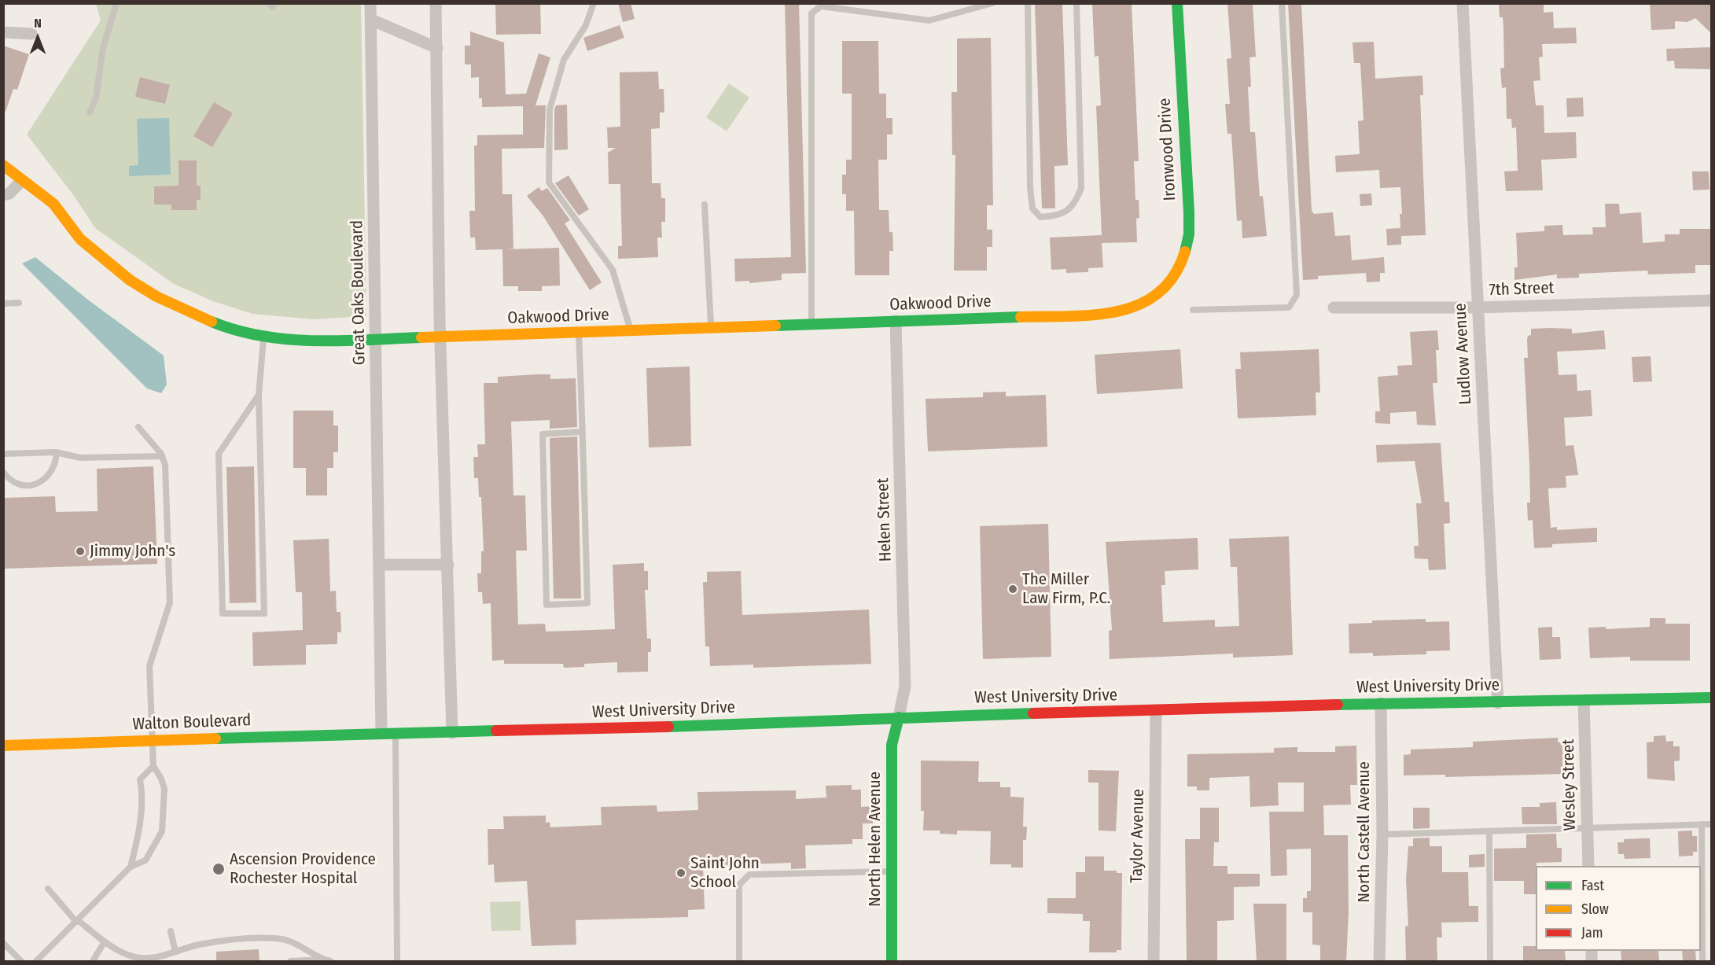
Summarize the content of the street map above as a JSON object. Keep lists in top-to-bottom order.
{
  "streets": {
    "street": [
      "Ironwood Drive",
      "7th Street",
      "Great Oaks Boulevard",
      "Oakwood Drive",
      "Ludlow Avenue",
      "Helen Street",
      "West University Drive",
      "Walton Boulevard",
      "Wesley Street",
      "North Castell Avenue",
      "Taylor Avenue",
      "North Helen Avenue"
    ]
  },
  "crossings": [
    ["Ironwood Drive", "Oakwood Drive"],
    ["7th Street", "Ludlow Avenue"],
    ["Great Oaks Boulevard", "Oakwood Drive"],
    ["Great Oaks Boulevard", "West University Drive"],
    ["Great Oaks Boulevard", "Walton Boulevard"],
    ["Oakwood Drive", "Helen Street"],
    ["Ludlow Avenue", "West University Drive"],
    ["Helen Street", "West University Drive"],
    ["Helen Street", "North Helen Avenue"],
    ["West University Drive", "Walton Boulevard"],
    ["West University Drive", "Wesley Street"],
    ["West University Drive", "North Castell Avenue"],
    ["West University Drive", "Taylor Avenue"],
    ["West University Drive", "North Helen Avenue"]
  ],
  "places": [
    "Jimmy John's",
    "The Miller Law Firm, P.C.",
    "Ascension Providence Rochester Hospital",
    "Saint John School"
  ],
  "legend": ["Fast", "Slow", "Jam"],
  "north": "top"
}
